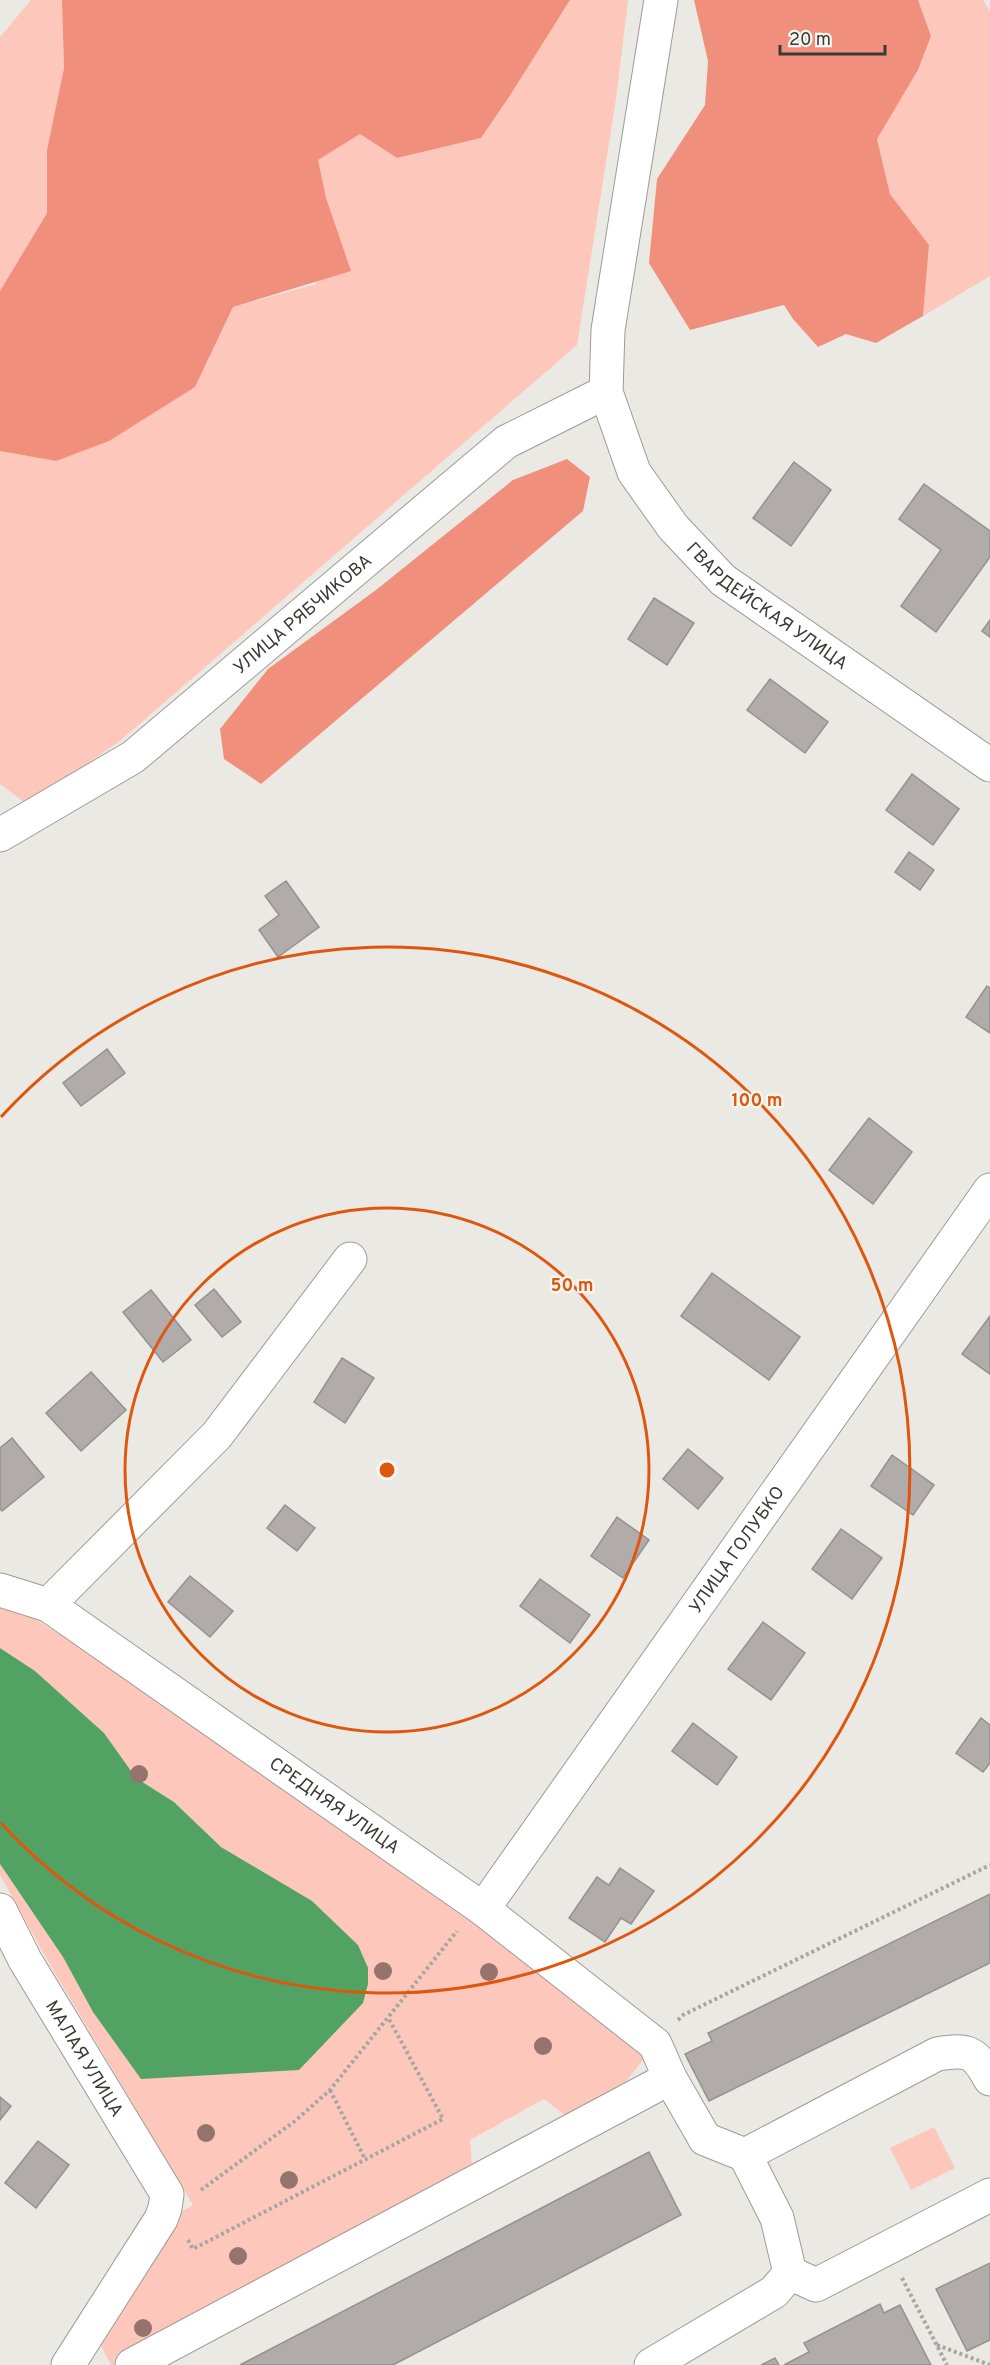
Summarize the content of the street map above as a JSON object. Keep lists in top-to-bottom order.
{
  "streets": {
    "street": [
      "ГВАРДЕЙСКАЯ УЛИЦА",
      "УЛИЦА РЯБЧИКОВА",
      "УЛИЦА ГОЛУБКО",
      "СРЕДНЯЯ УЛИЦА",
      "МАЛАЯ УЛИЦА"
    ]
  },
  "crossings": [
    ["ГВАРДЕЙСКАЯ УЛИЦА", "УЛИЦА РЯБЧИКОВА"],
    ["УЛИЦА ГОЛУБКО", "СРЕДНЯЯ УЛИЦА"]
  ],
  "scale_bar": "20 m",
  "rings": ["100 m", "50 m"]
}
